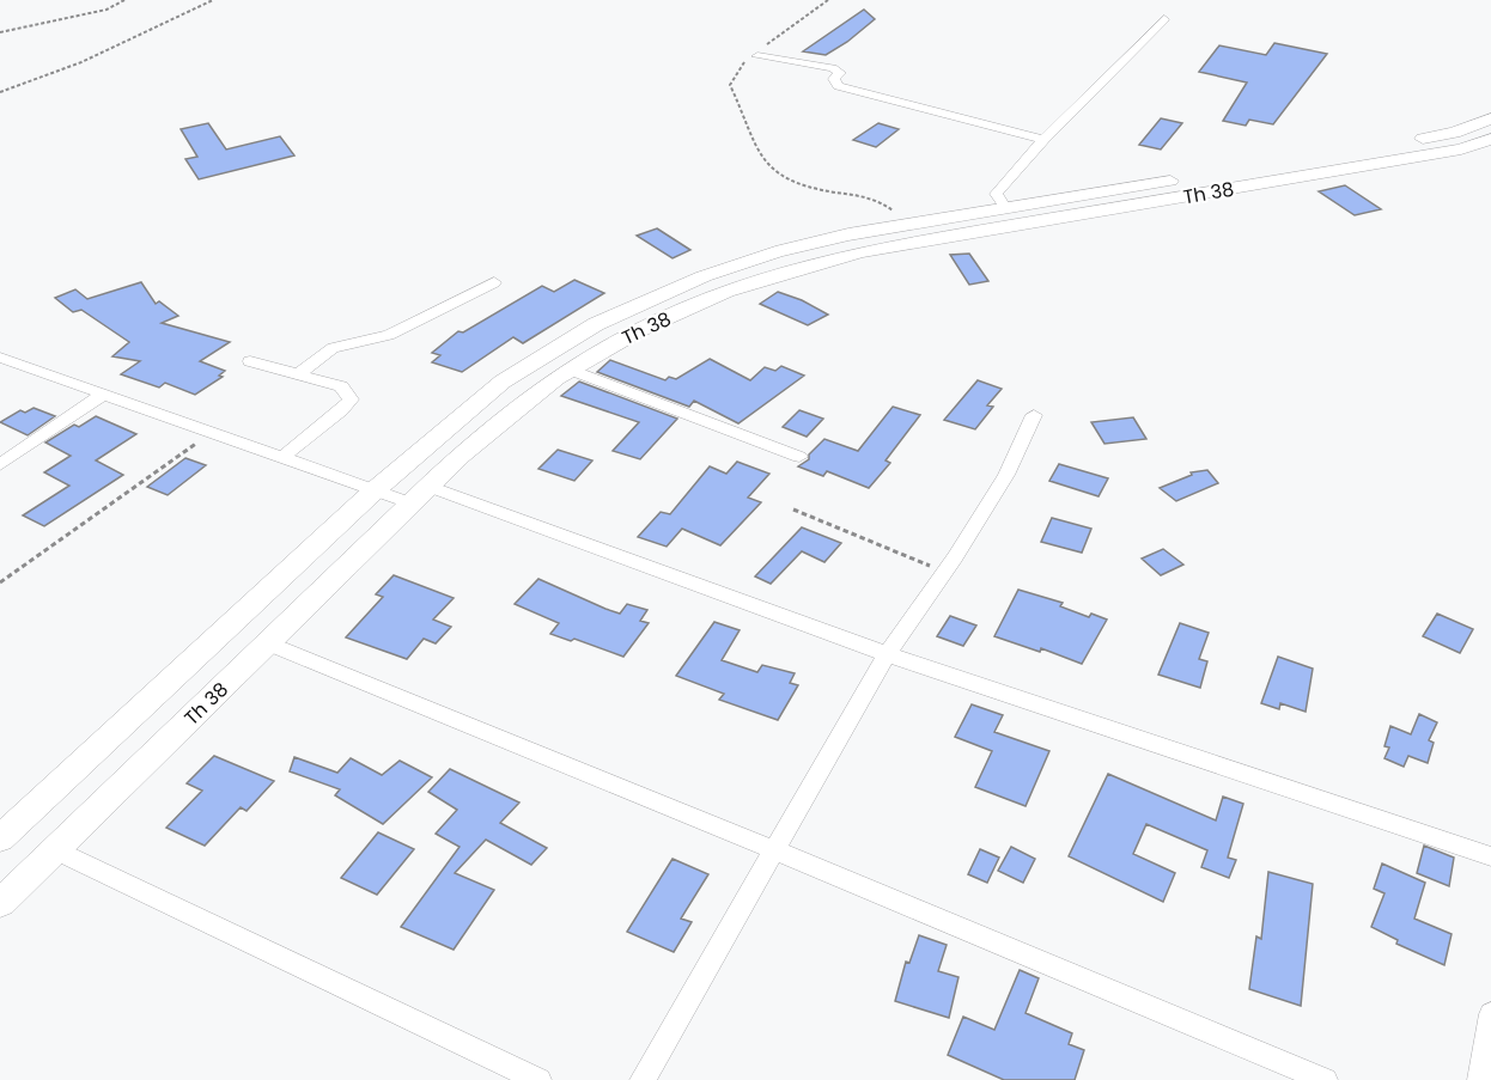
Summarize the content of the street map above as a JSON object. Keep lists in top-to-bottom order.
{
  "streets": {
    "street": ["Th 38"]
  }
}
